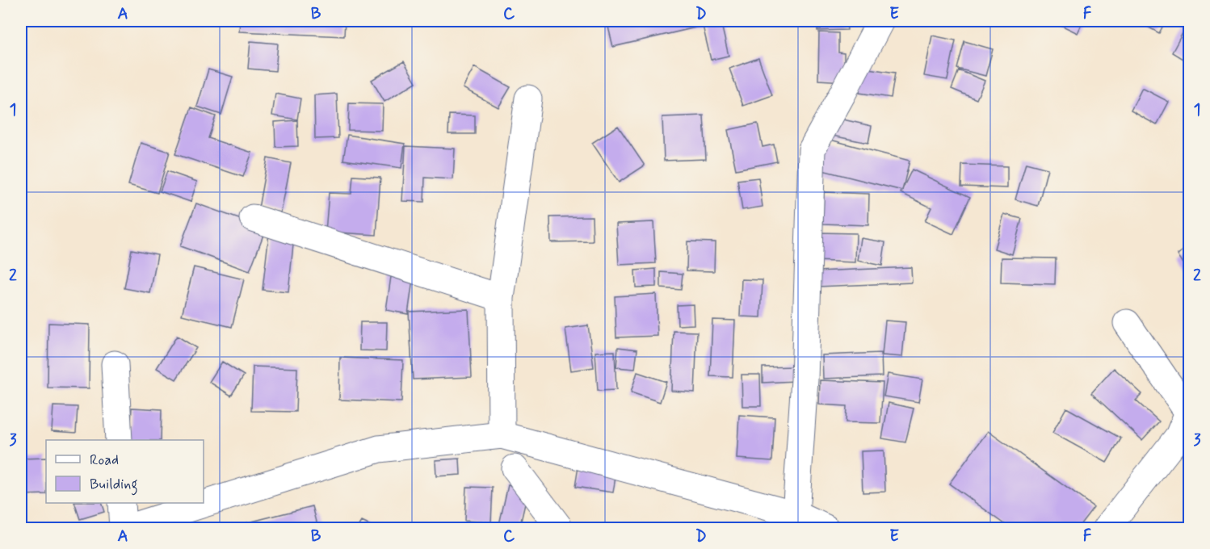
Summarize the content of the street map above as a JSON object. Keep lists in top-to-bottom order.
{
  "legend": ["Road", "Building"],
  "grid": {
    "columns": [
      "A",
      "B",
      "C",
      "D",
      "E",
      "F"
    ],
    "rows": ["1", "2", "3"]
  }
}
